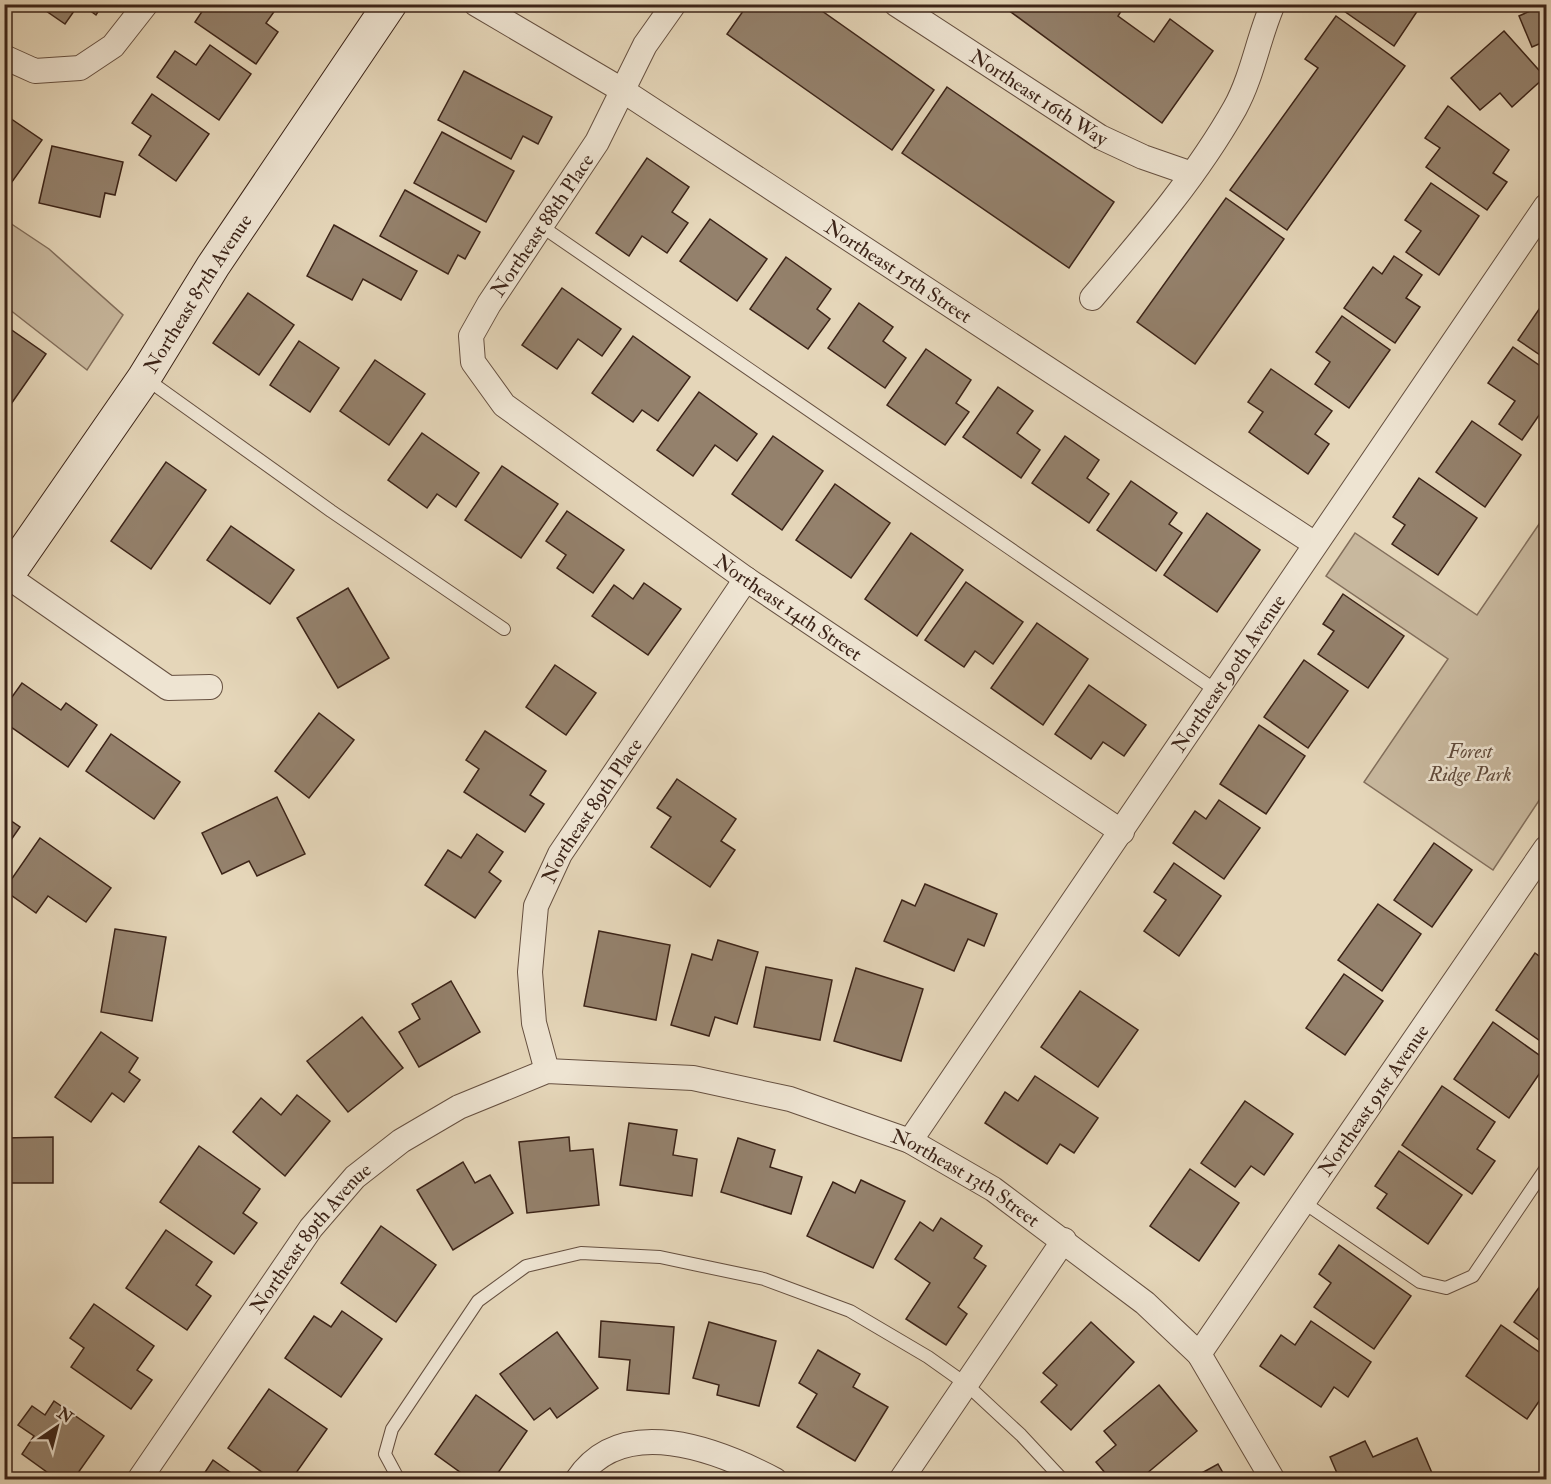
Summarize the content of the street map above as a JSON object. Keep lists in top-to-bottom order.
{
  "streets": {
    "main road": ["Northeast 87th Avenue"],
    "street": [
      "Northeast 16th Way",
      "Northeast 88th Place",
      "Northeast 15th Street",
      "Northeast 14th Street",
      "Northeast 90th Avenue",
      "Northeast 89th Place",
      "Northeast 91st Avenue",
      "Northeast 13th Street",
      "Northeast 89th Avenue"
    ]
  },
  "crossings": [
    ["Northeast 88th Place", "Northeast 15th Street"],
    ["Northeast 88th Place", "Northeast 14th Street"],
    ["Northeast 15th Street", "Northeast 90th Avenue"],
    ["Northeast 14th Street", "Northeast 90th Avenue"],
    ["Northeast 14th Street", "Northeast 89th Place"],
    ["Northeast 90th Avenue", "Northeast 13th Street"],
    ["Northeast 89th Place", "Northeast 13th Street"],
    ["Northeast 89th Place", "Northeast 89th Avenue"],
    ["Northeast 91st Avenue", "Northeast 13th Street"],
    ["Northeast 13th Street", "Northeast 89th Avenue"]
  ],
  "parks": ["Forest Ridge Park"],
  "north": "top right"
}
